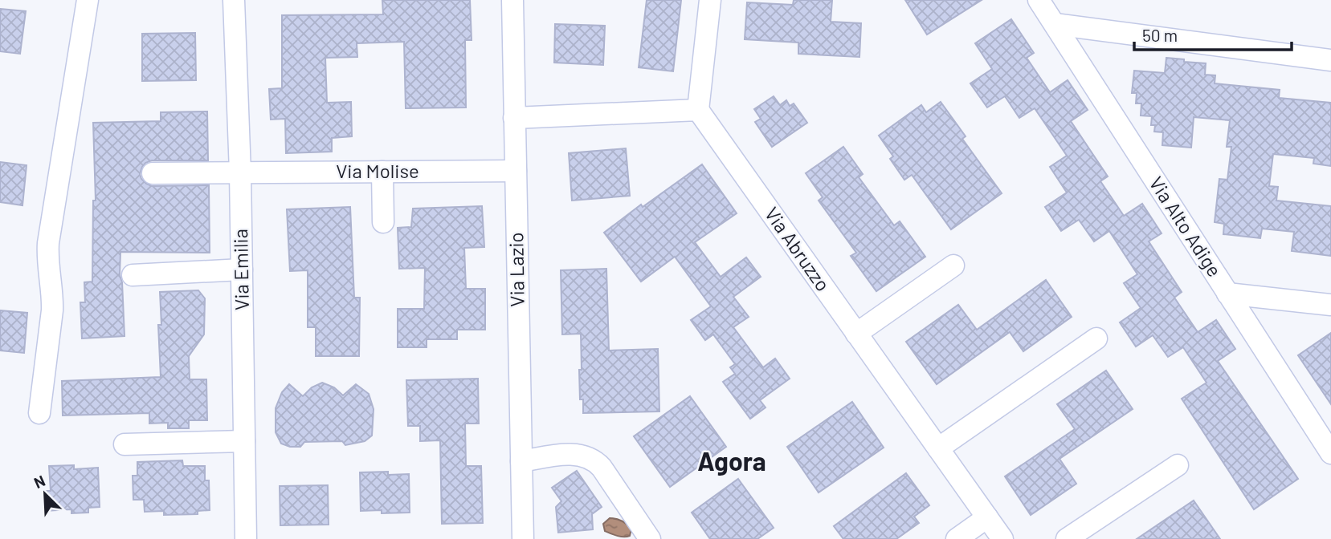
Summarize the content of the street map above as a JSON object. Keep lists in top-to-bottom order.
{
  "streets": {
    "street": [
      "Via Molise",
      "Via Alto Adige",
      "Via Abruzzo",
      "Via Emilia",
      "Via Lazio"
    ]
  },
  "crossings": [
    ["Via Molise", "Via Emilia"],
    ["Via Molise", "Via Lazio"]
  ],
  "districts": ["Agora"],
  "scale_bar": "50 m",
  "north": "top left"
}
